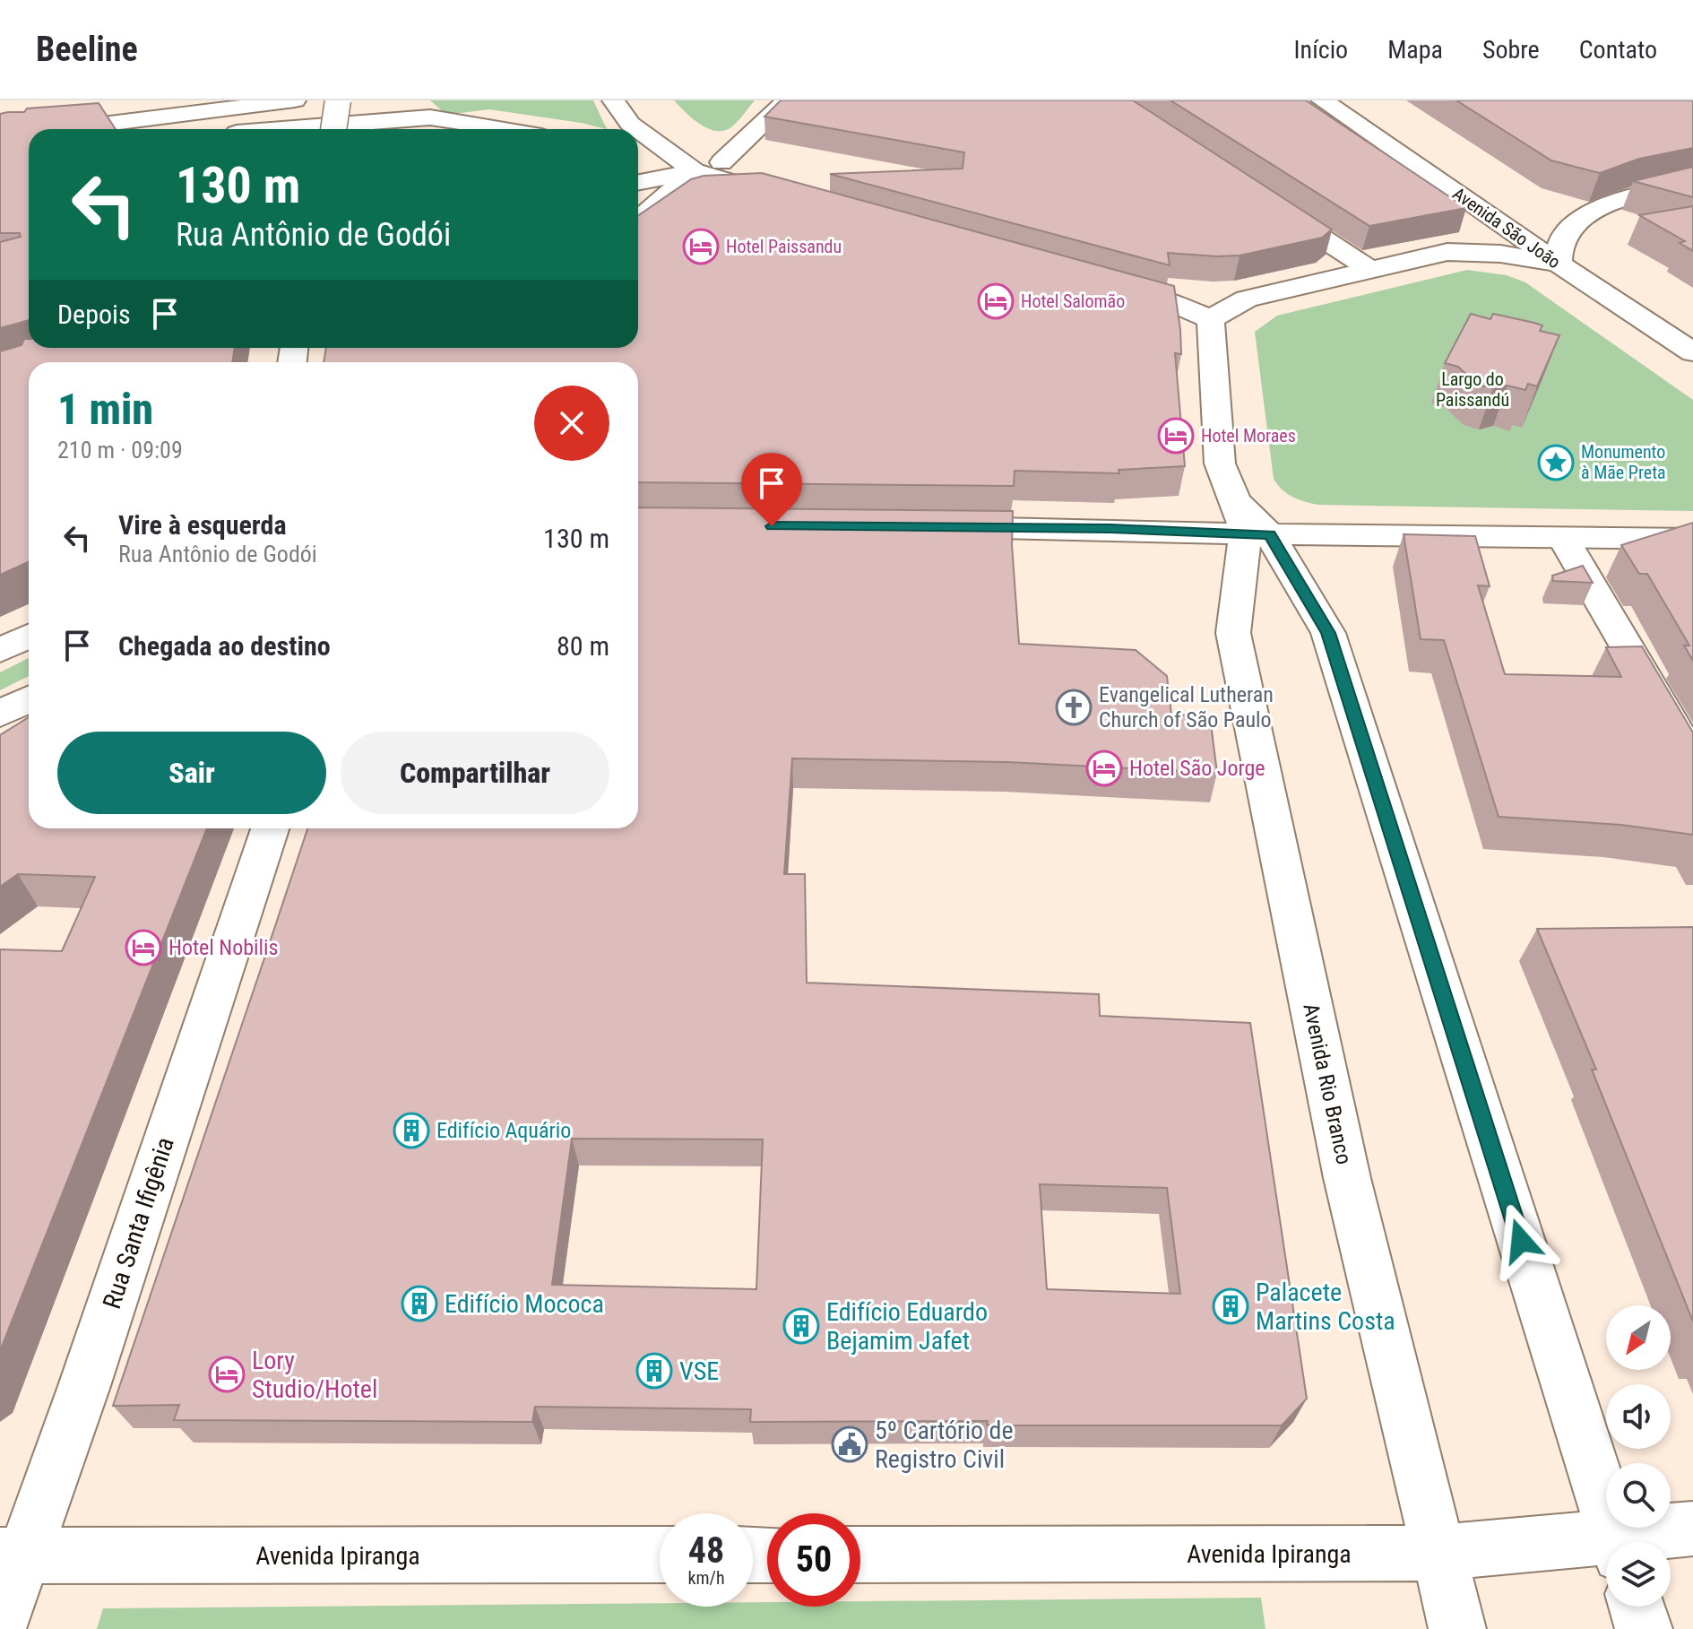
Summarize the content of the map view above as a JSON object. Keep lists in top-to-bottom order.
{
  "streets": {
    "main road": [
      "Avenida São João",
      "Avenida Rio Branco",
      "Rua Santa Ifigênia",
      "Avenida Ipiranga"
    ]
  },
  "crossings": [
    ["Avenida Rio Branco", "Avenida Ipiranga"],
    ["Rua Santa Ifigênia", "Avenida Ipiranga"]
  ],
  "parks": ["Largo do Paissandú"],
  "places": {
    "hotel": [
      "Hotel Paissandu",
      "Hotel Salomão",
      "Hotel Moraes",
      "Hotel São Jorge",
      "Hotel Nobilis",
      "Lory Studio/Hotel"
    ],
    "place": ["Monumento à Mãe Preta"],
    "church": ["Evangelical Lutheran Church of São Paulo"],
    "building": [
      "Edifício Aquário",
      "Edifício Mococa",
      "Palacete Martins Costa",
      "Edifício Eduardo Bejamim Jafet",
      "VSE"
    ],
    "public building": ["5º Cartório de Registro Civil"]
  },
  "north": "bottom left",
  "page": {
    "header": "Beeline",
    "nav": [
      "Início",
      "Mapa",
      "Sobre",
      "Contato"
    ],
    "turn": ["130 m", "Rua Antônio de Godói"],
    "then": "Depois",
    "heading": ["1 min", "210 m · 09:09"],
    "list": [
      {
        "name": "Vire à esquerda",
        "note": "Rua Antônio de Godói",
        "value": "130 m"
      },
      {
        "name": "Chegada ao destino",
        "value": "80 m"
      }
    ],
    "buttons": ["Sair", "Compartilhar"],
    "speed": "48 km/h",
    "limit": "50"
  }
}
